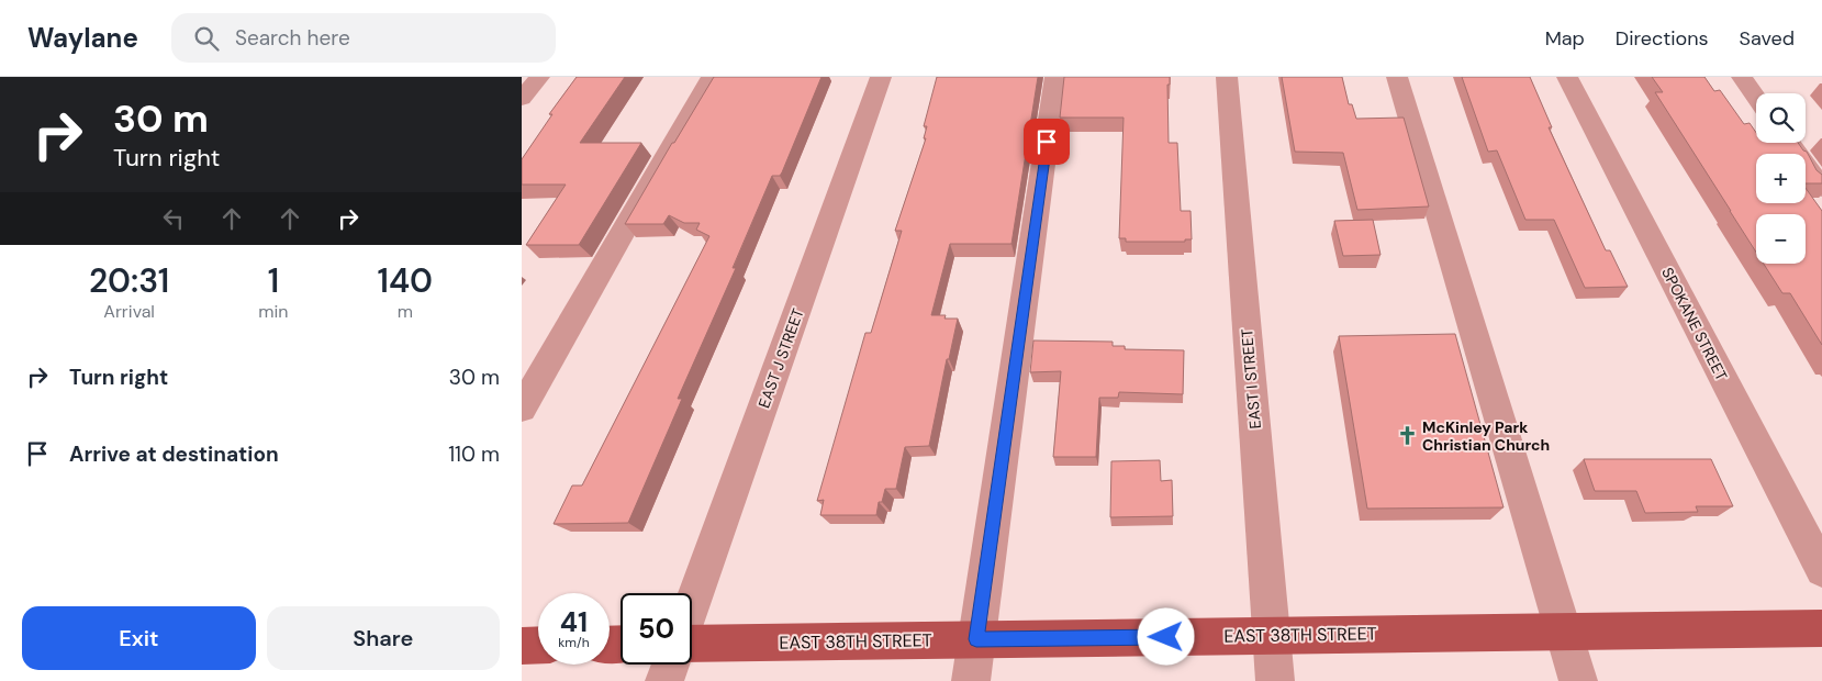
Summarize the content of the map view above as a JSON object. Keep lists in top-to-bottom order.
{
  "streets": {
    "main road": ["EAST 38TH STREET"],
    "street": ["SPOKANE STREET", "EAST J STREET", "EAST I STREET"]
  },
  "crossings": [
    ["EAST I STREET", "EAST 38TH STREET"]
  ],
  "places": {
    "church": ["McKinley Park Christian Church"]
  },
  "page": {
    "header": "Waylane",
    "search": "Search here",
    "nav": ["Map", "Directions", "Saved"],
    "turn": ["30 m", "Turn right"],
    "map_buttons": ["+", "−"],
    "eta": [
      "20:31",
      "Arrival",
      "1",
      "min",
      "140",
      "m"
    ],
    "list": [
      {
        "name": "Turn right",
        "value": "30 m"
      },
      {
        "name": "Arrive at destination",
        "value": "110 m"
      }
    ],
    "speed": "41 km/h",
    "limit": "50",
    "buttons": ["Exit", "Share"]
  }
}
